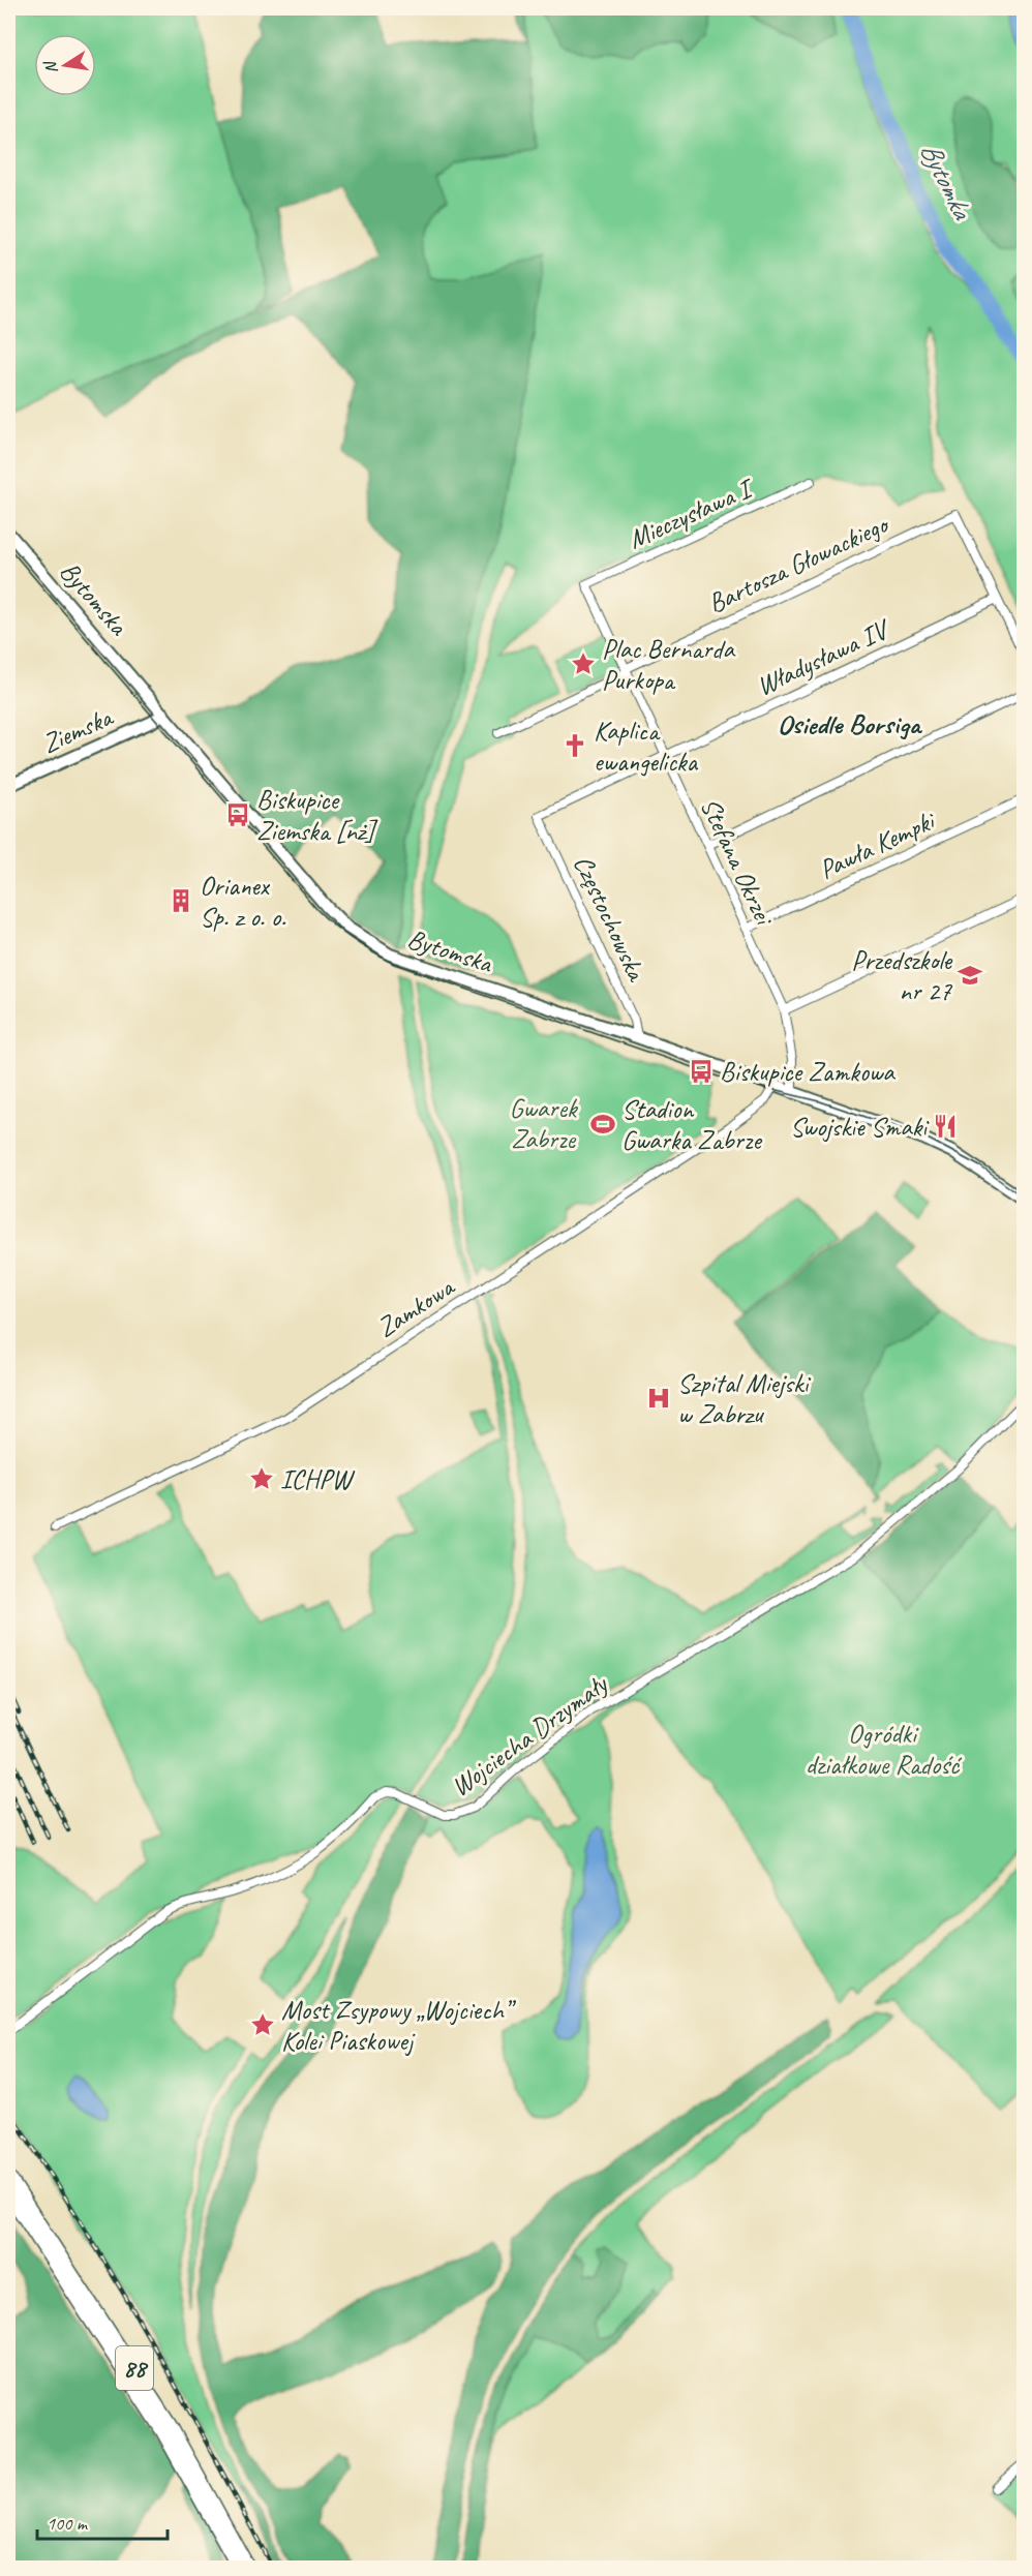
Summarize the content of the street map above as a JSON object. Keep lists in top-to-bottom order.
{
  "streets": {
    "main road": ["88"],
    "street": [
      "Mieczysława I",
      "Bartosza Głowackiego",
      "Bytomska",
      "Władysława IV",
      "Ziemska",
      "Pawła Kempki",
      "Stefana Okrzei",
      "Częstochowska",
      "Zamkowa",
      "Wojciecha Drzymały"
    ]
  },
  "crossings": [
    ["Mieczysława I", "Stefana Okrzei"],
    ["Bartosza Głowackiego", "Władysława IV"],
    ["Bartosza Głowackiego", "Stefana Okrzei"],
    ["Bytomska", "Ziemska"],
    ["Bytomska", "Stefana Okrzei"],
    ["Bytomska", "Częstochowska"],
    ["Bytomska", "Zamkowa"],
    ["Władysława IV", "Stefana Okrzei"],
    ["Władysława IV", "Częstochowska"],
    ["Pawła Kempki", "Stefana Okrzei"]
  ],
  "districts": ["Osiedle Borsiga"],
  "water": ["Bytomka"],
  "parks": ["Gwarek Zabrze", "Ogródki działkowe Radość"],
  "places": {
    "place": ["Plac Bernarda Purkopa", "ICHPW", "Most Zsypowy „Wojciech” Kolei Piaskowej"],
    "church": ["Kaplica ewangelicka"],
    "bus stop": ["Biskupice Ziemska [nż]", "Biskupice Zamkowa"],
    "building": ["Orianex Sp. z o. o."],
    "school or university": ["Przedszkole nr 27"],
    "sports": ["Stadion Gwarka Zabrze"],
    "restaurant": ["Swojskie Smaki"],
    "hospital": ["Szpital Miejski w Zabrzu"]
  },
  "scale_bar": "100 m",
  "north": "left"
}
